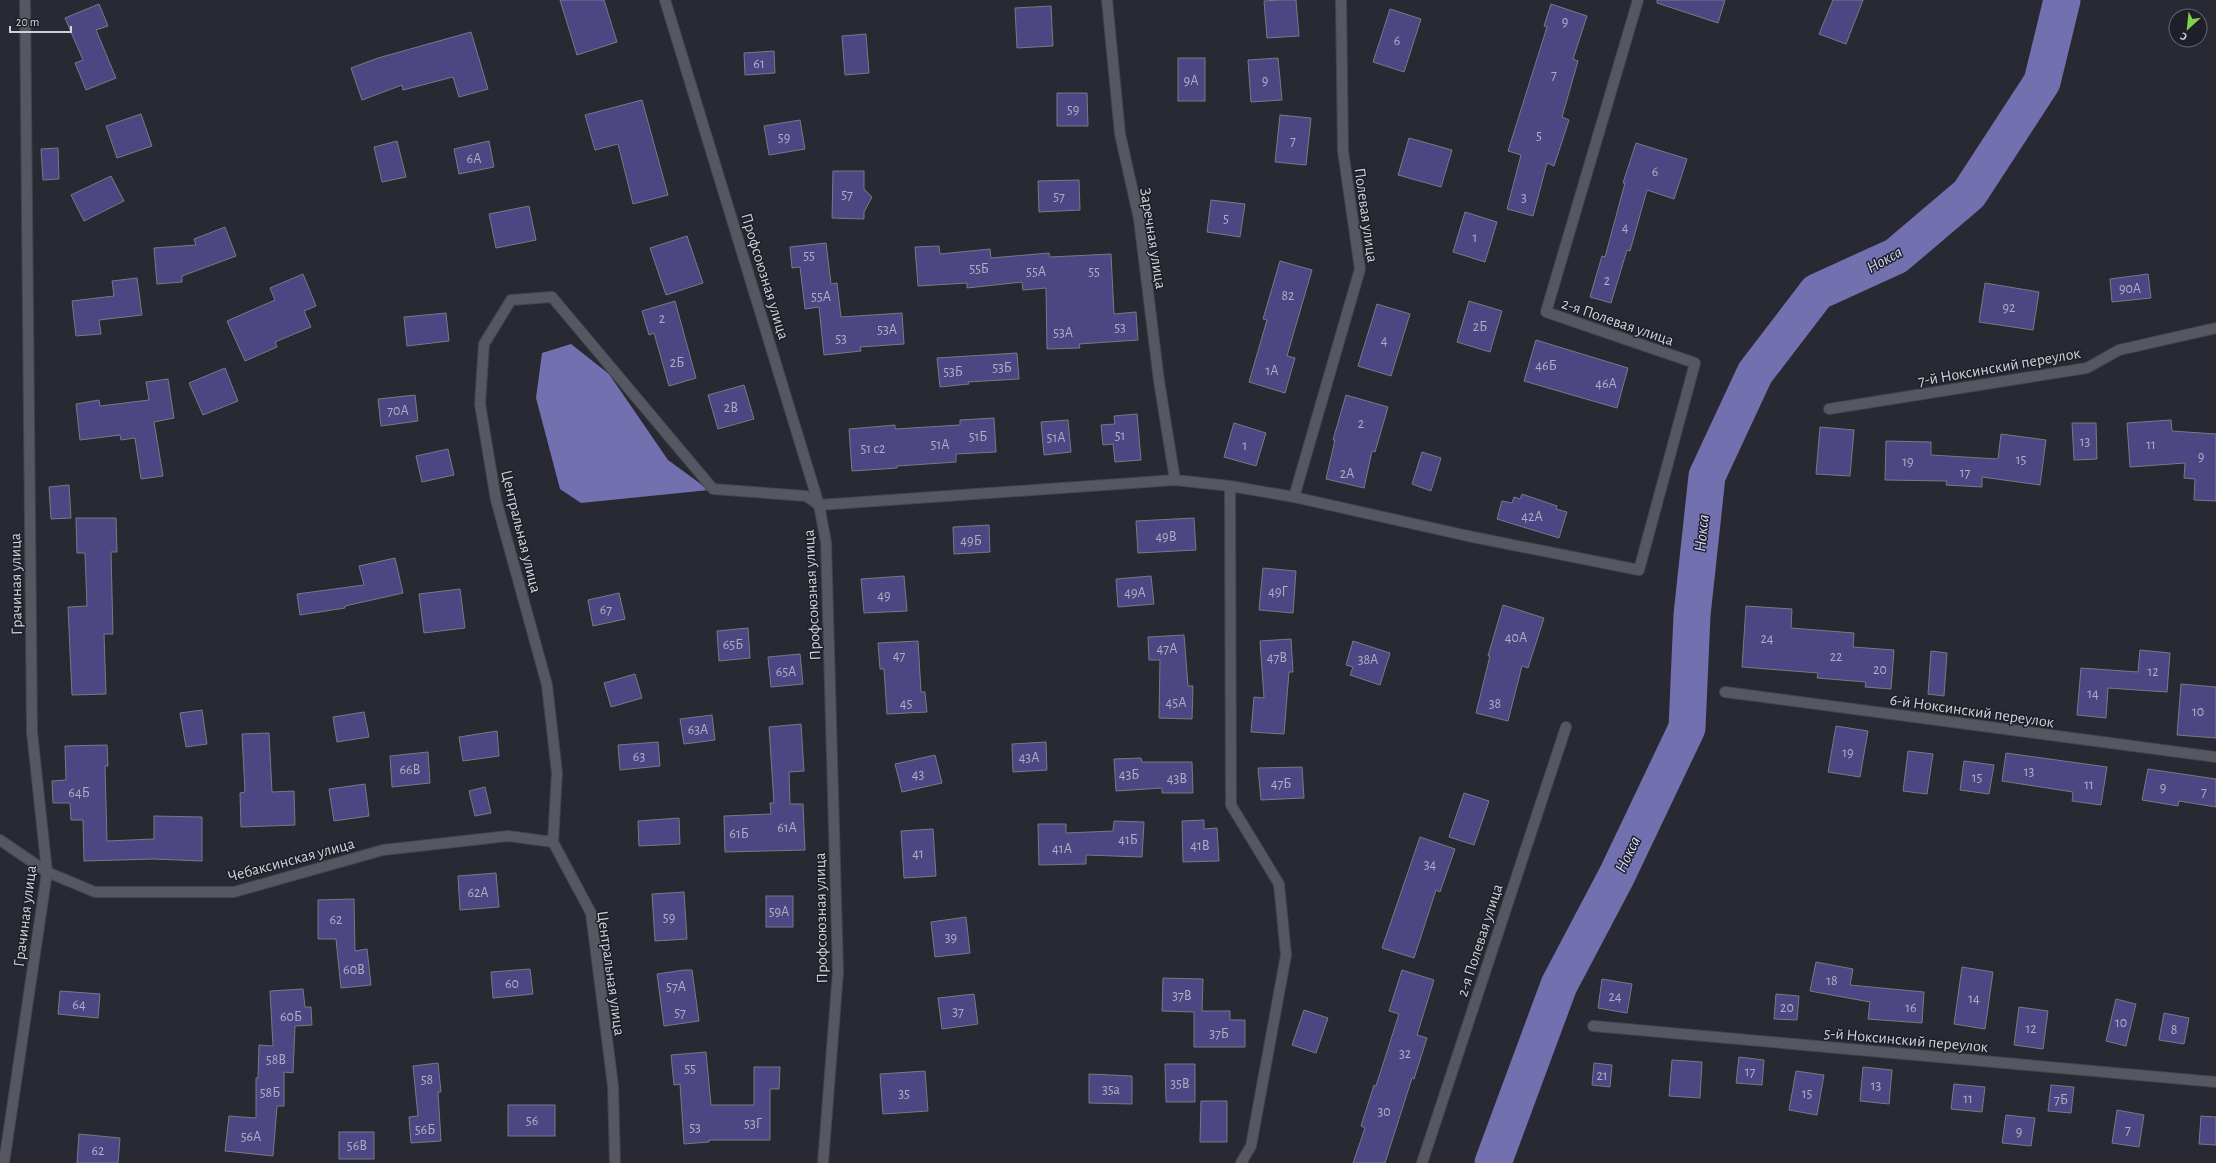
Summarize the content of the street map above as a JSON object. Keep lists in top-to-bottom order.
{
  "streets": {
    "street": [
      "Полевая улица",
      "Заречная улица",
      "Профсоюзная улица",
      "2-я Полевая улица",
      "7-й Ноксинский переулок",
      "Центральная улица",
      "Грачиная улица",
      "6-й Ноксинский переулок",
      "Чебаксинская улица",
      "5-й Ноксинский переулок"
    ]
  },
  "crossings": [
    ["Полевая улица", "2-я Полевая улица"],
    ["Профсоюзная улица", "Центральная улица"],
    ["Центральная улица", "Чебаксинская улица"],
    ["Грачиная улица", "Чебаксинская улица"]
  ],
  "water": ["Нокса"],
  "house_numbers": [
    "9",
    "6",
    "61",
    "7",
    "9А",
    "9",
    "59",
    "5",
    "59",
    "7",
    "6А",
    "6",
    "57",
    "57",
    "3",
    "5",
    "4",
    "1",
    "55",
    "55Б",
    "55А",
    "55",
    "2",
    "90А",
    "82",
    "55А",
    "92",
    "2",
    "2Б",
    "53",
    "53А",
    "53А",
    "53",
    "4",
    "2Б",
    "46Б",
    "53Б",
    "1А",
    "53Б",
    "46А",
    "2В",
    "70А",
    "2",
    "51",
    "51Б",
    "51А",
    "13",
    "51А",
    "11",
    "1",
    "51 с2",
    "9",
    "15",
    "19",
    "17",
    "2А",
    "42А",
    "49В",
    "49Б",
    "49Г",
    "49А",
    "49",
    "67",
    "40А",
    "24",
    "65Б",
    "47А",
    "47",
    "22",
    "47В",
    "38А",
    "20",
    "65А",
    "12",
    "14",
    "45А",
    "45",
    "38",
    "10",
    "63А",
    "19",
    "63",
    "43А",
    "66В",
    "13",
    "43",
    "43Б",
    "15",
    "43В",
    "47Б",
    "11",
    "9",
    "7",
    "64Б",
    "61А",
    "61Б",
    "41Б",
    "41В",
    "41А",
    "41",
    "34",
    "62А",
    "59А",
    "59",
    "62",
    "39",
    "60В",
    "18",
    "60",
    "57А",
    "37В",
    "24",
    "14",
    "64",
    "20",
    "16",
    "37",
    "57",
    "60Б",
    "10",
    "12",
    "8",
    "37Б",
    "32",
    "58В",
    "55",
    "17",
    "21",
    "58",
    "35В",
    "13",
    "35а",
    "58Б",
    "35",
    "15",
    "11",
    "7Б",
    "30",
    "56",
    "53Г",
    "53",
    "56Б",
    "7",
    "9",
    "56А",
    "56В",
    "62"
  ],
  "scale_bar": "20 m",
  "north": "bottom left"
}
